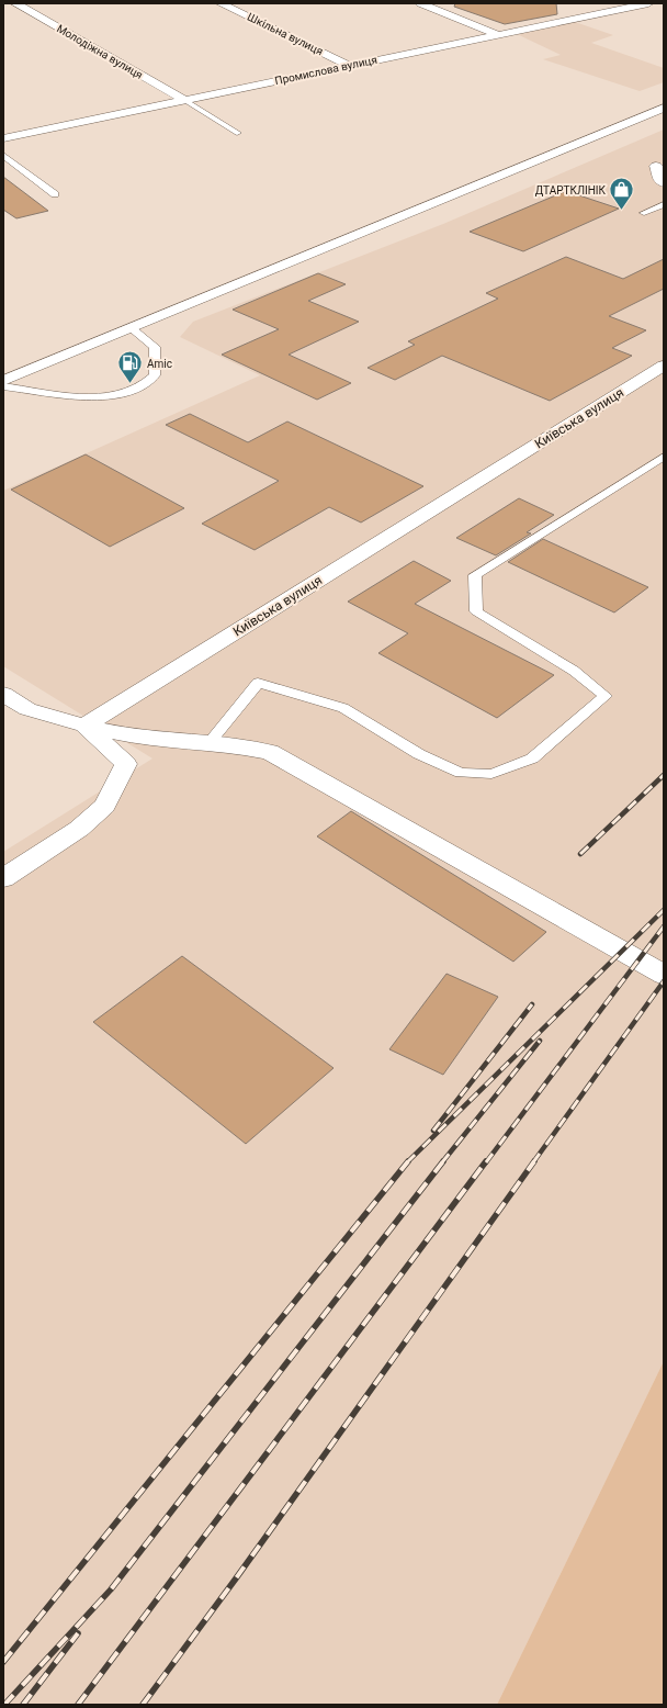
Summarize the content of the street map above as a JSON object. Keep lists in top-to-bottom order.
{
  "streets": {
    "street": [
      "Шкільна вулиця",
      "Молодіжна вулиця",
      "Промислова вулиця",
      "Київська вулиця"
    ]
  },
  "crossings": [
    ["Шкільна вулиця", "Промислова вулиця"],
    ["Молодіжна вулиця", "Промислова вулиця"]
  ],
  "places": {
    "shop": ["ДТАРТКЛІНІК"],
    "fuel station": ["Amic"]
  }
}
